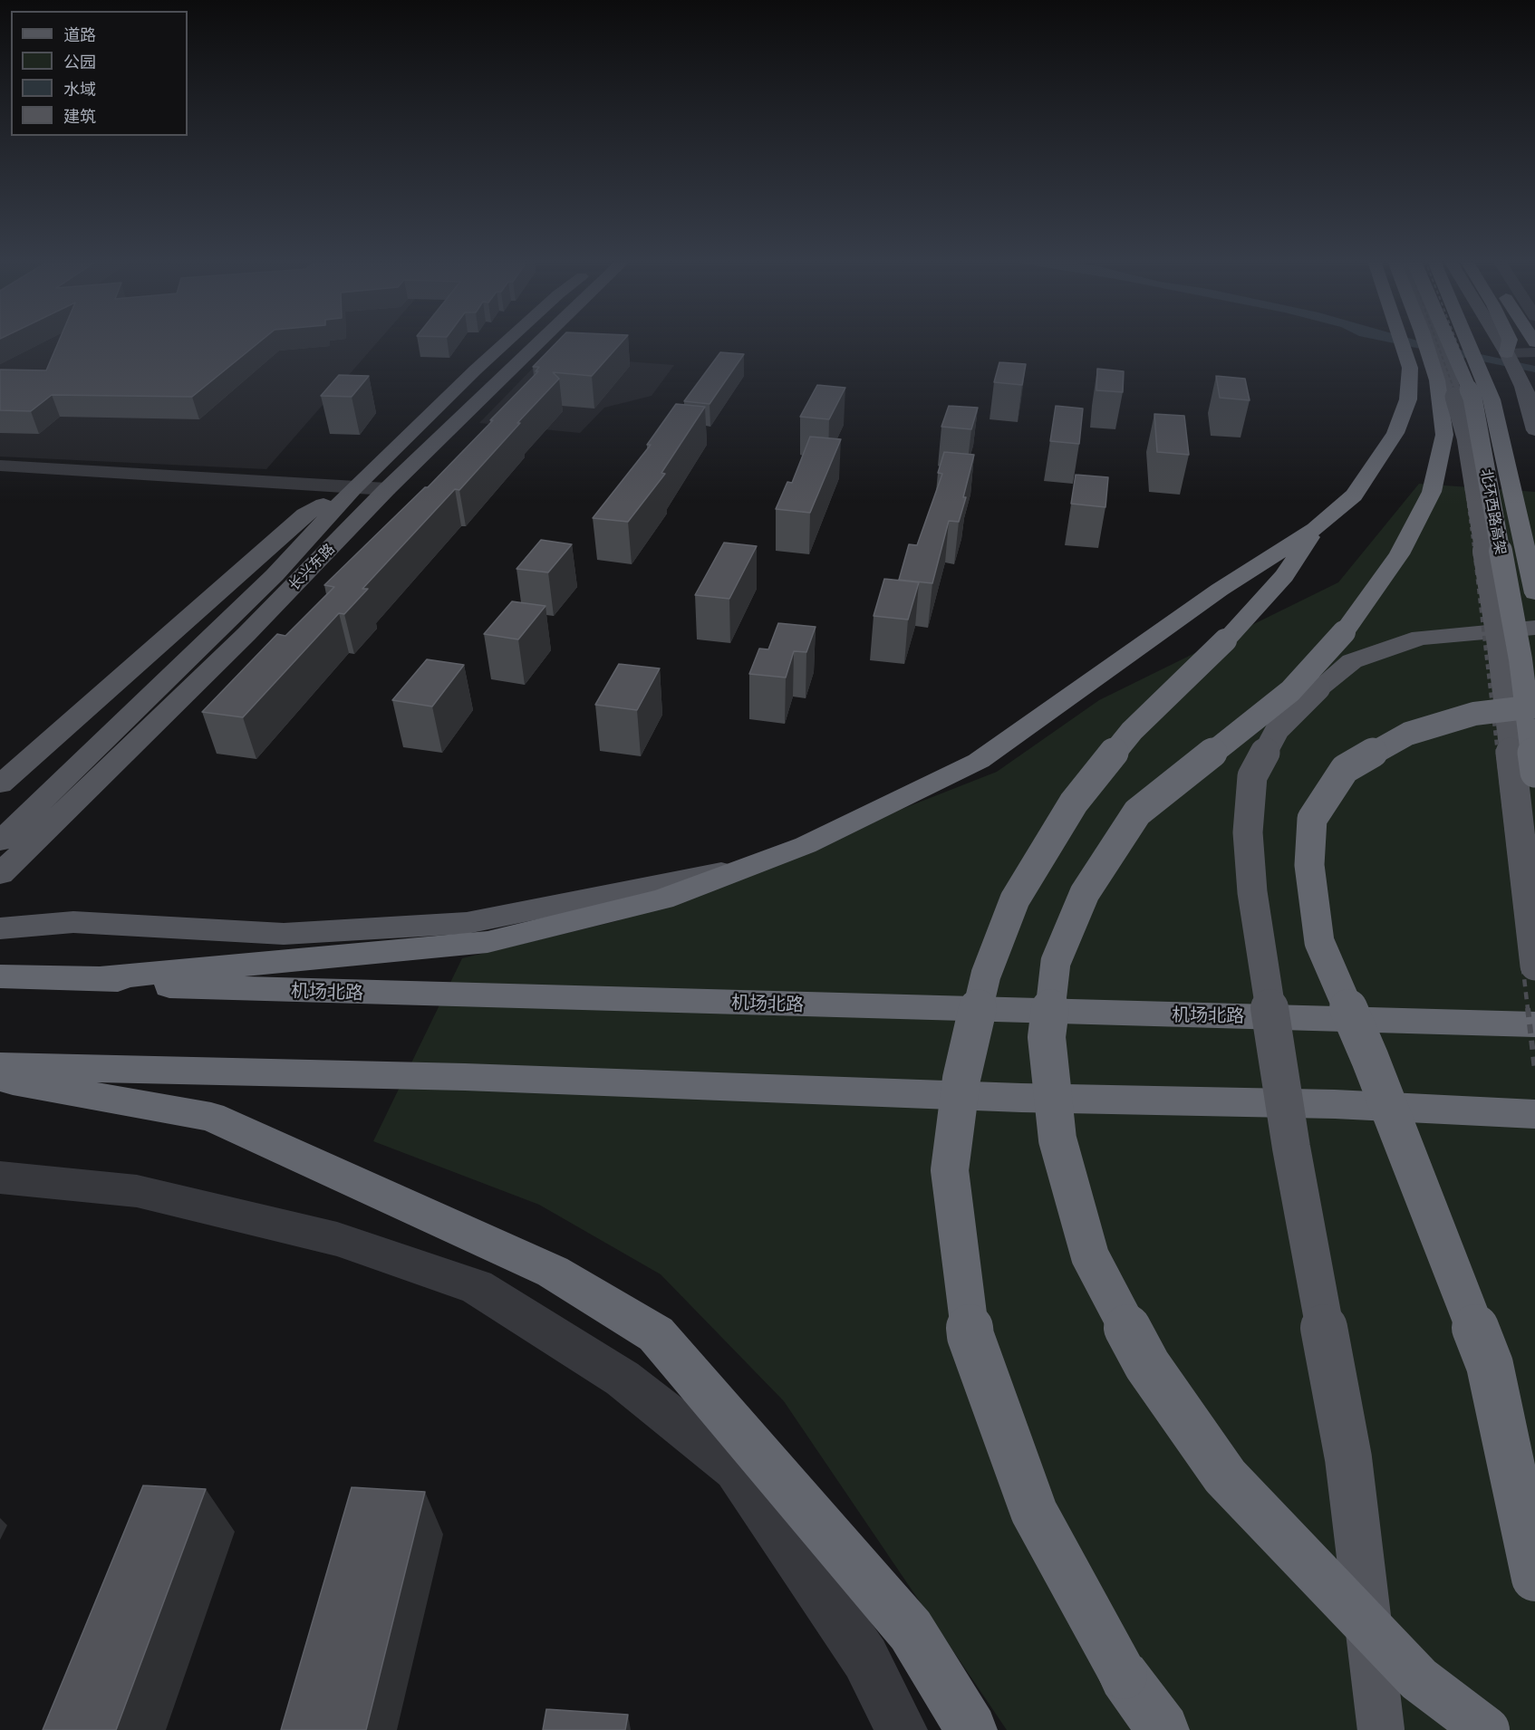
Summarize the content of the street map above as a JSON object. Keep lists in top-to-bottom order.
{
  "streets": {
    "highway": ["北环西路高架", "机场北路"],
    "main road": ["长兴东路"]
  },
  "legend": [
    "道路",
    "公园",
    "水域",
    "建筑"
  ]
}
